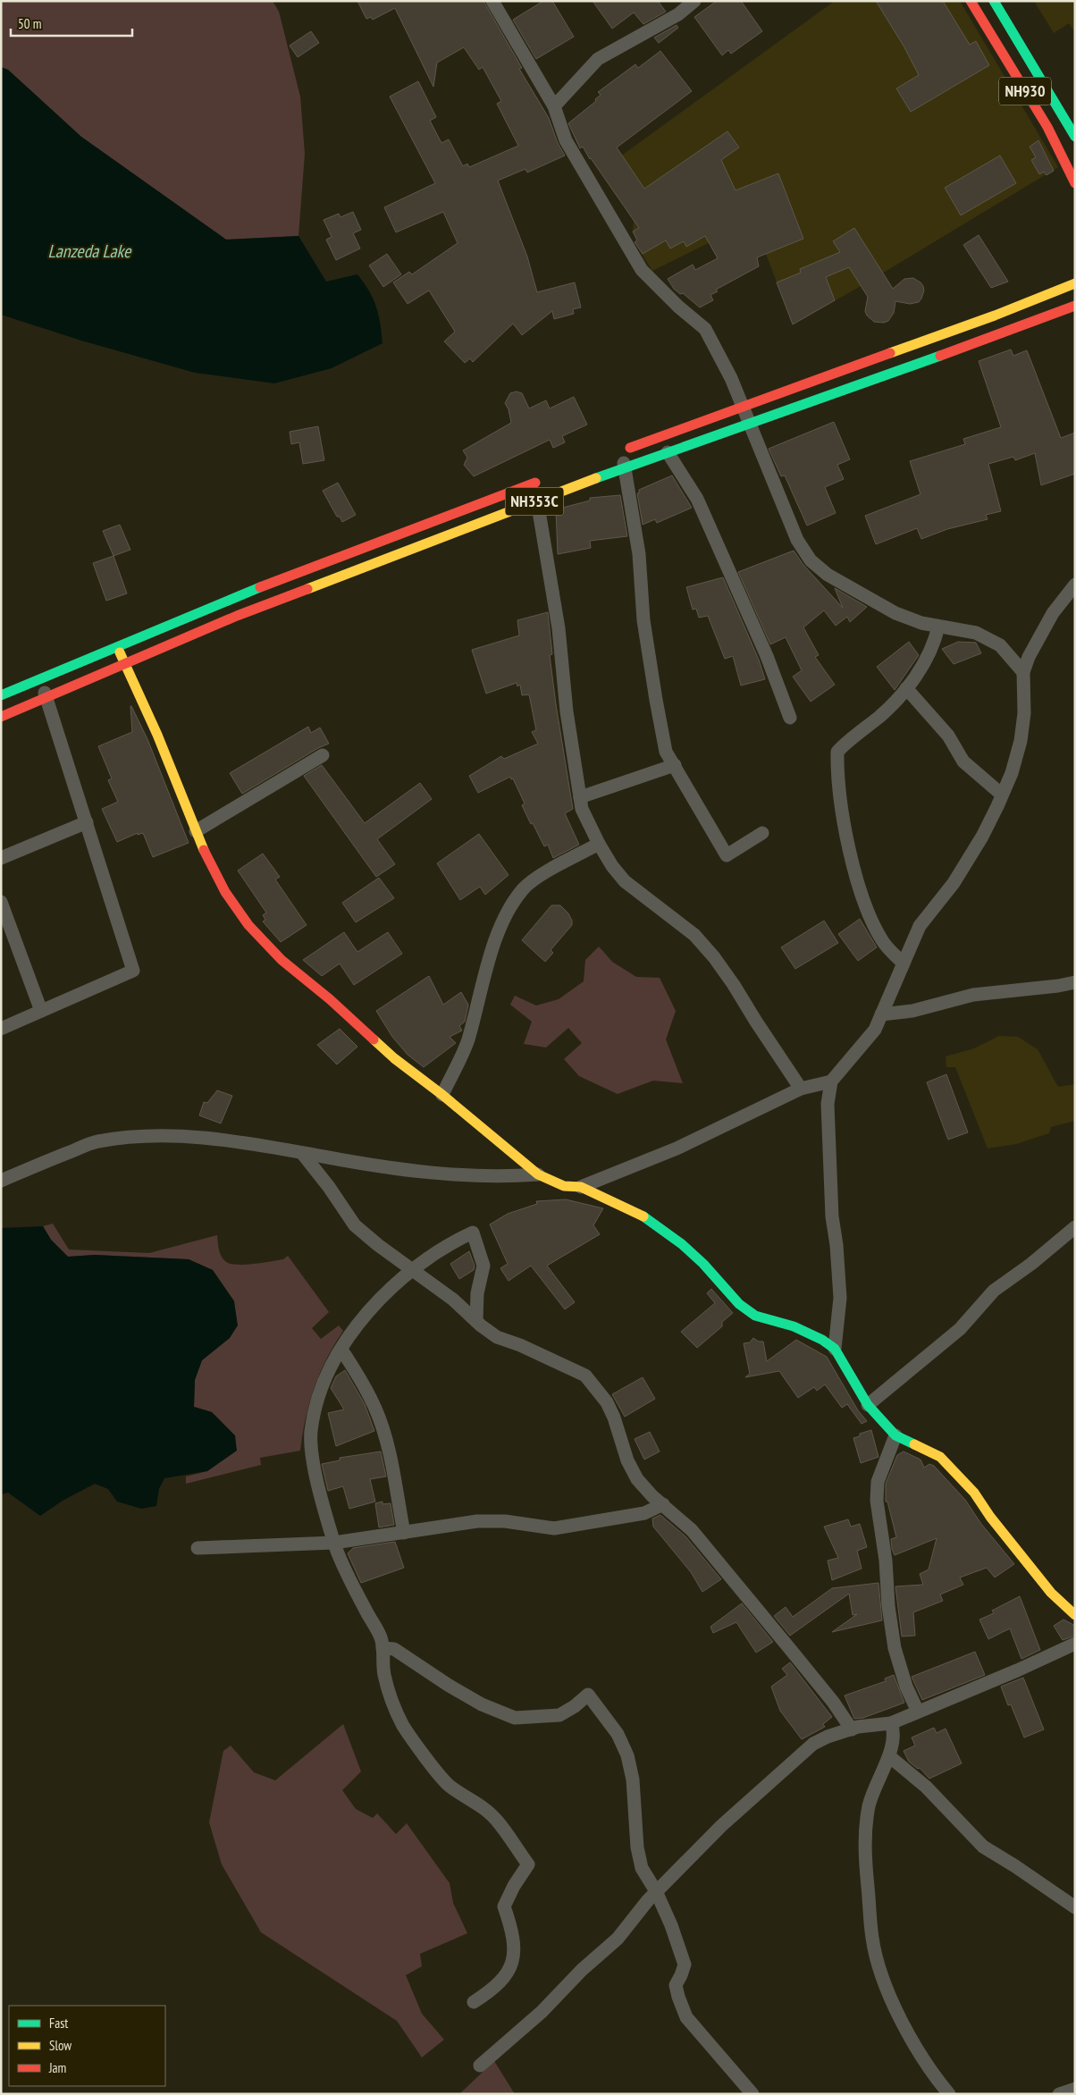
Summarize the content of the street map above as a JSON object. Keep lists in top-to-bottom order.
{
  "streets": {
    "main road": ["NH930", "NH353C"]
  },
  "water": ["Lanzeda Lake"],
  "legend": ["Fast", "Slow", "Jam"],
  "scale_bar": "50 m"
}
